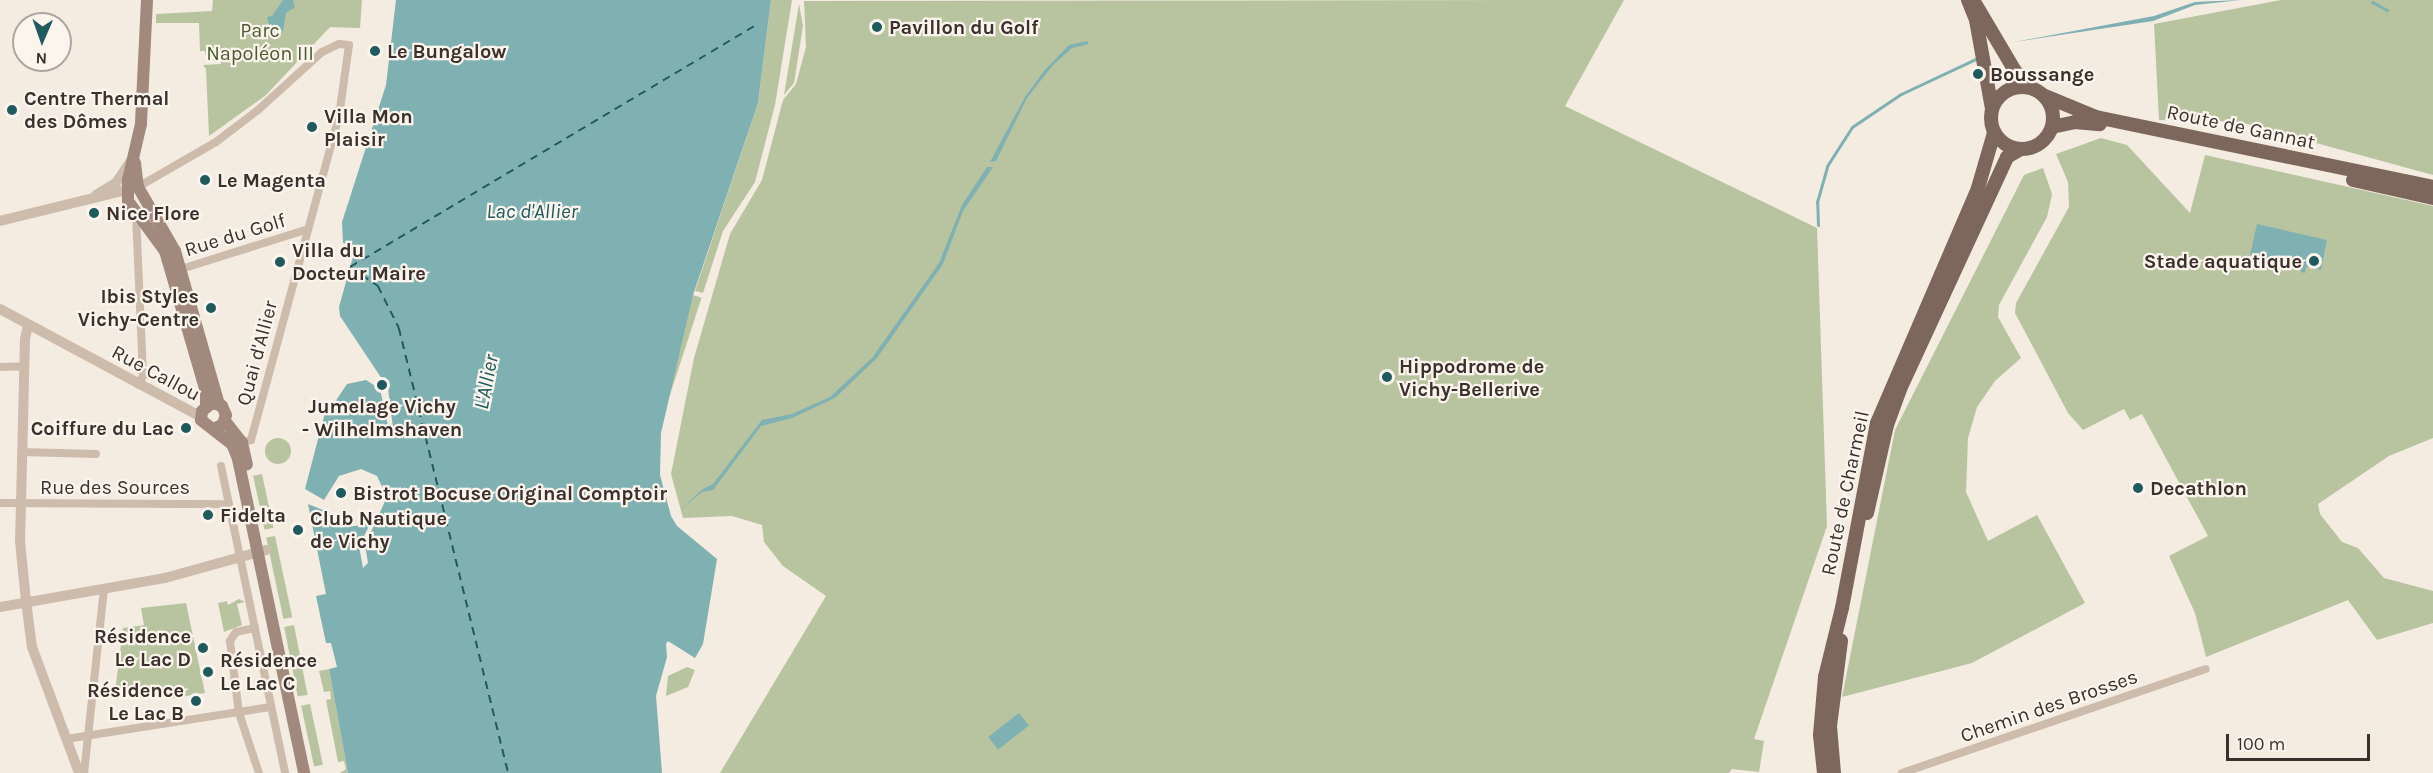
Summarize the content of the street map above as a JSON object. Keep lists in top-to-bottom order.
{
  "streets": {
    "main road": ["Route de Gannat", "Route de Charmeil"],
    "street": [
      "Rue du Golf",
      "Quai d'Allier",
      "Rue Callou",
      "Rue des Sources",
      "Chemin des Brosses"
    ]
  },
  "crossings": [
    ["Route de Gannat", "Route de Charmeil"],
    ["Rue du Golf", "Quai d'Allier"]
  ],
  "water": ["Lac d'Allier", "L'Allier"],
  "parks": ["Parc Napoléon III"],
  "places": [
    "Pavillon du Golf",
    "Le Bungalow",
    "Boussange",
    "Centre Thermal des Dômes",
    "Villa Mon Plaisir",
    "Le Magenta",
    "Nice Flore",
    "Stade aquatique",
    "Villa du Docteur Maire",
    "Ibis Styles Vichy-Centre",
    "Hippodrome de Vichy-Bellerive",
    "Jumelage Vichy - Wilhelmshaven",
    "Coiffure du Lac",
    "Decathlon",
    "Bistrot Bocuse Original Comptoir",
    "Fidelta",
    "Club Nautique de Vichy",
    "Résidence Le Lac D",
    "Résidence Le Lac C",
    "Résidence Le Lac B"
  ],
  "scale_bar": "100 m",
  "north": "bottom"
}
